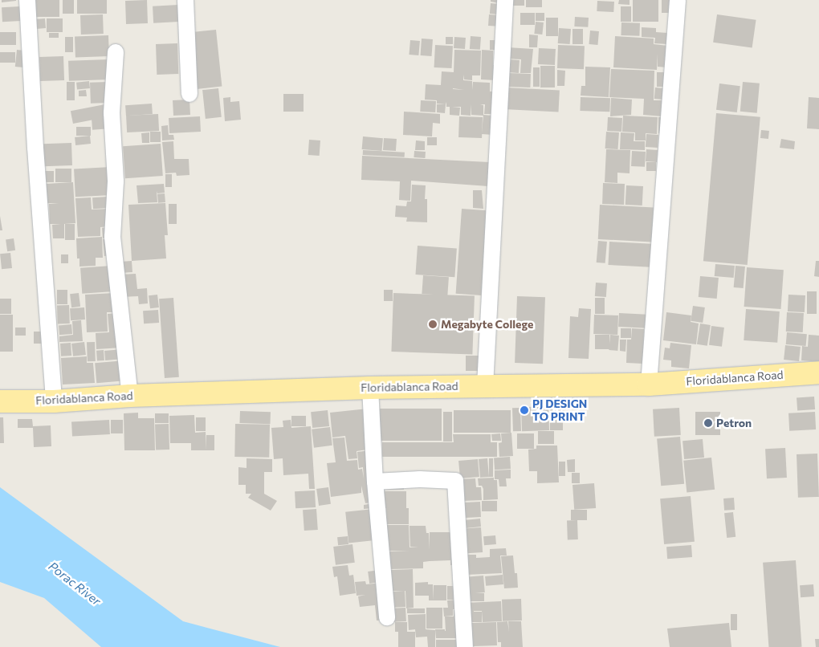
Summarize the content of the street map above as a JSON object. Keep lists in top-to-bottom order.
{
  "streets": {
    "main road": ["Floridablanca Road"]
  },
  "water": ["Porac River"],
  "places": ["Megabyte College", "PJ DESIGN TO PRINT", "Petron"]
}
